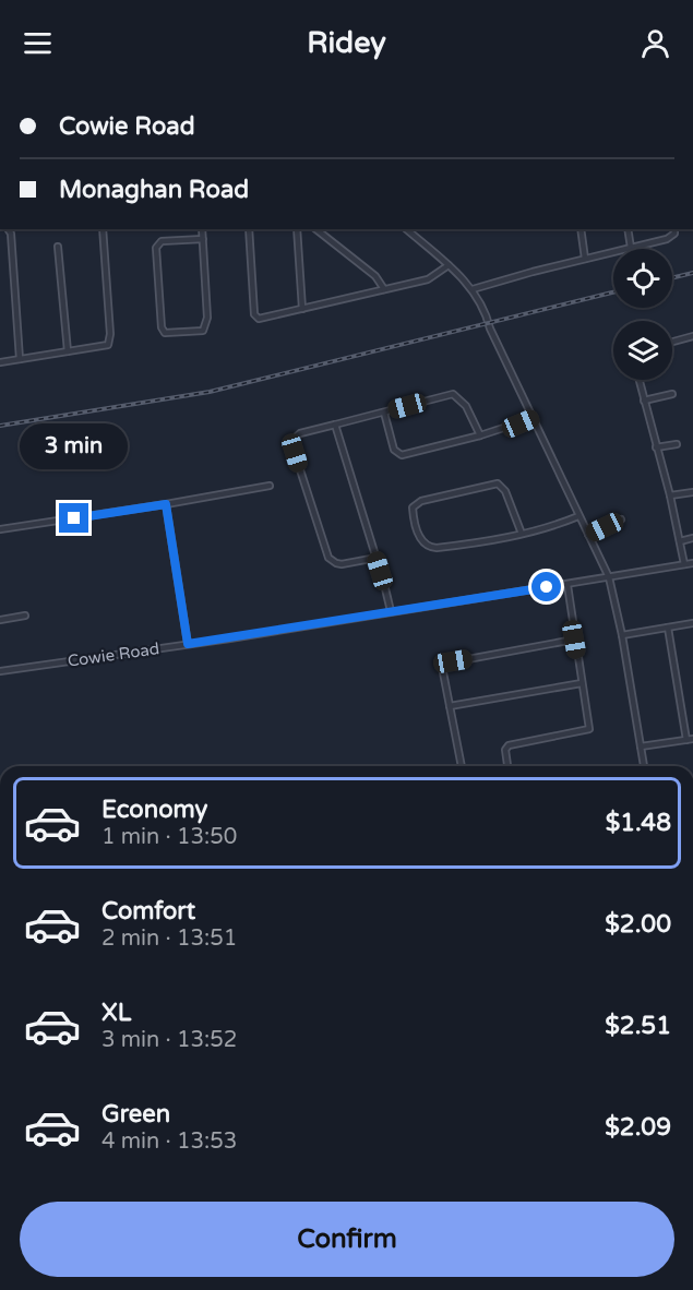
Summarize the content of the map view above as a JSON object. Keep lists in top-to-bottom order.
{
  "streets": {
    "street": ["Cowie Road"]
  },
  "page": {
    "header": "Ridey",
    "banner": ["Cowie Road", "Monaghan Road"],
    "bubble": "3 min",
    "list": [
      {
        "name": "Economy",
        "note": "1 min · 13:50",
        "value": "$1.48"
      },
      {
        "name": "Comfort",
        "note": "2 min · 13:51",
        "value": "$2.00"
      },
      {
        "name": "XL",
        "note": "3 min · 13:52",
        "value": "$2.51"
      },
      {
        "name": "Green",
        "note": "4 min · 13:53",
        "value": "$2.09"
      }
    ],
    "buttons": "Confirm"
  }
}
